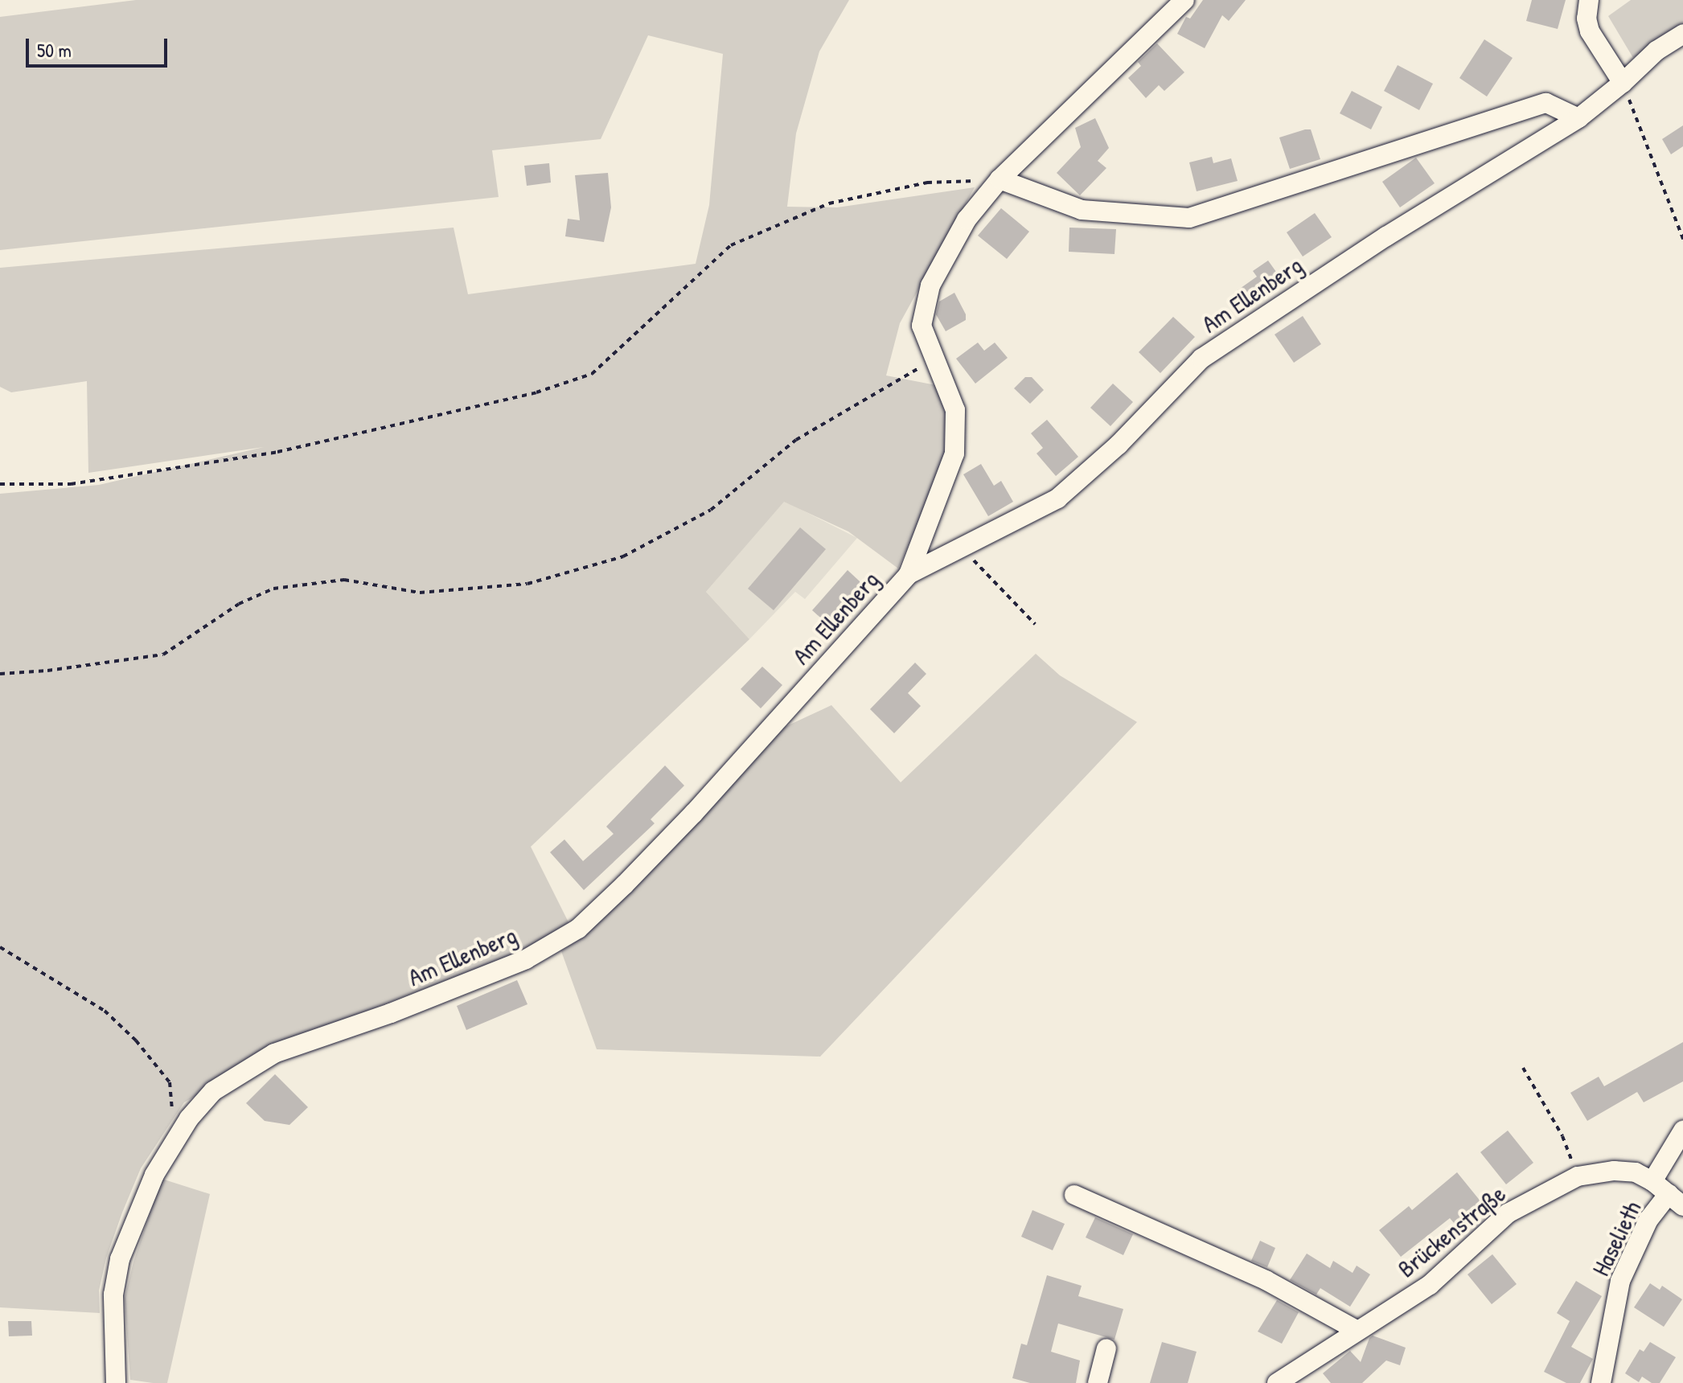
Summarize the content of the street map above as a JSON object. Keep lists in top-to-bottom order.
{
  "streets": {
    "street": ["Am Ellenberg", "Brückenstraße", "Haselieth"]
  },
  "scale_bar": "50 m"
}
